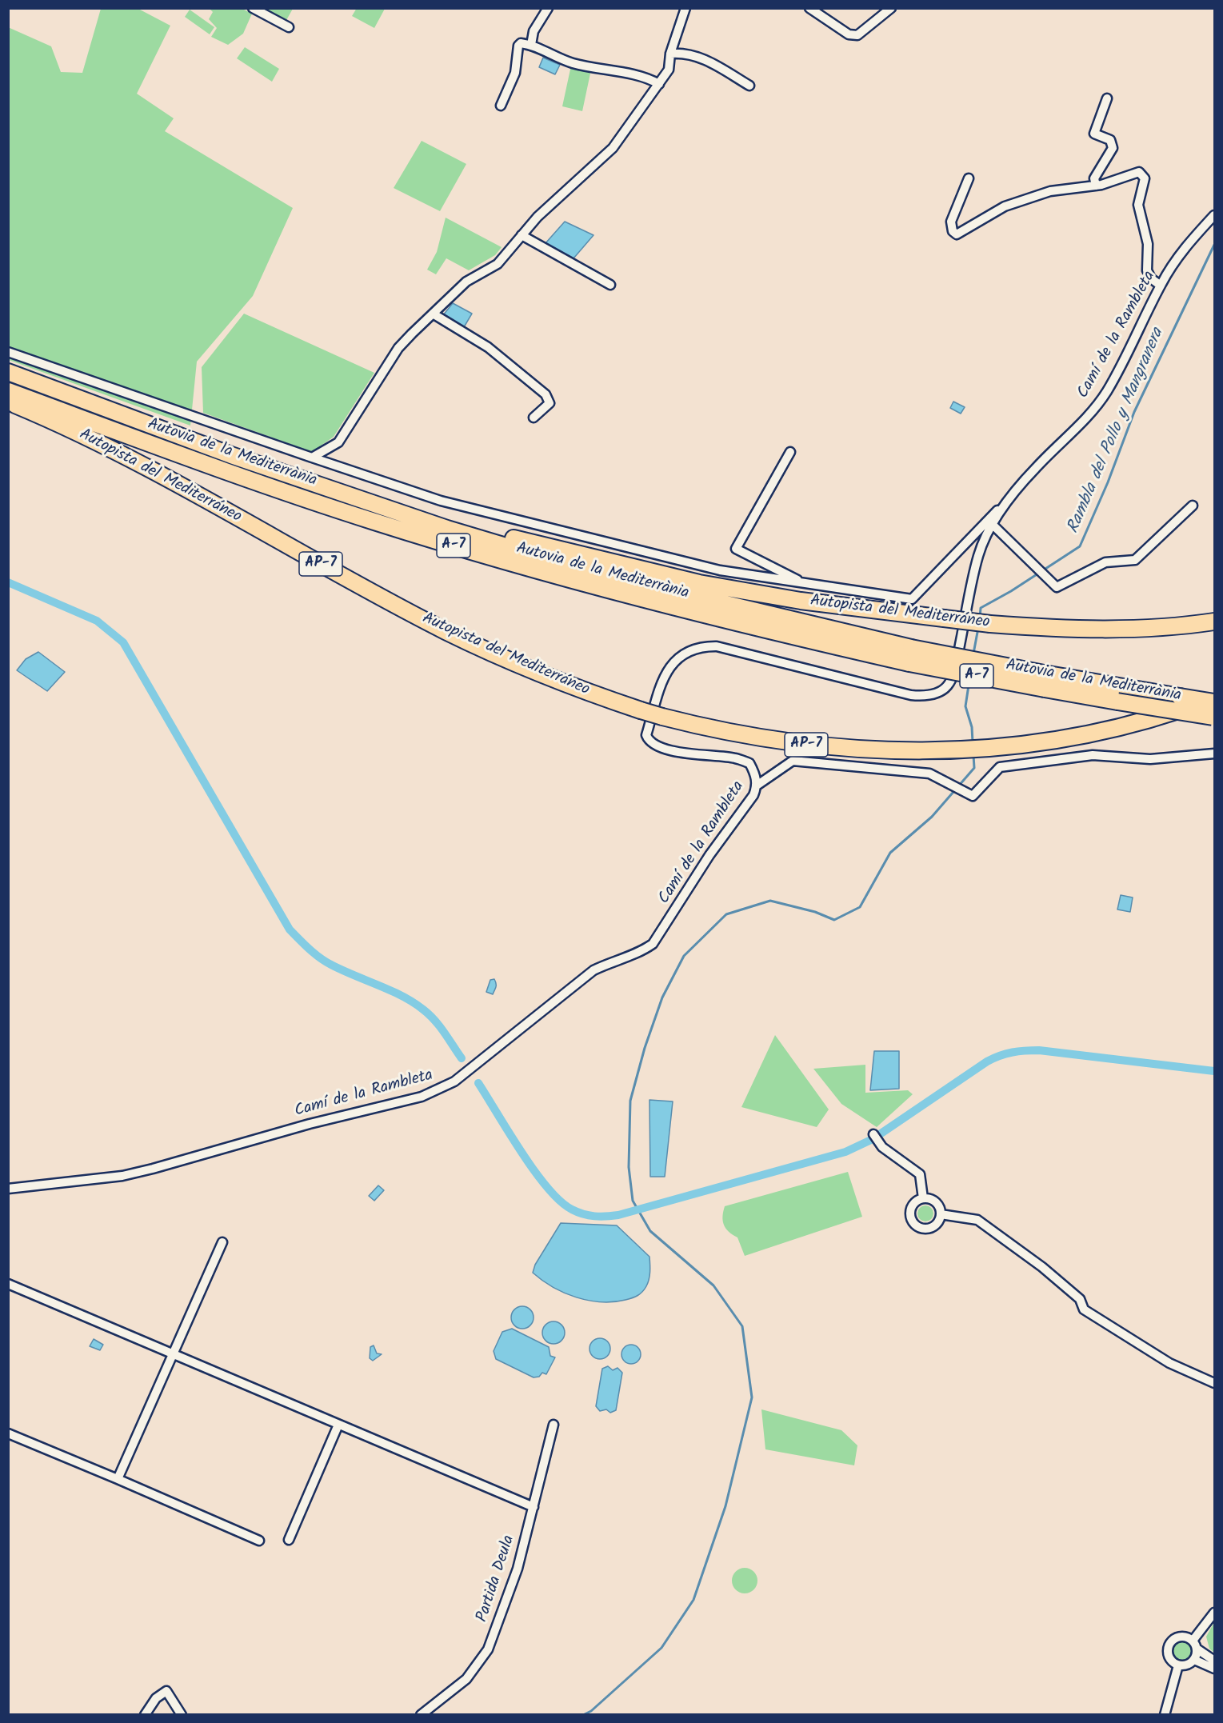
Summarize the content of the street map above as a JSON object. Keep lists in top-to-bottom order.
{
  "streets": {
    "highway": [
      "Autovia de la Mediterrània",
      "Autopista del Mediterráneo",
      "A-7",
      "AP-7"
    ],
    "street": ["Camí de la Rambleta", "Partida Deula"]
  },
  "crossings": [
    ["Autovia de la Mediterrània", "Autopista del Mediterráneo"]
  ],
  "water": ["Rambla del Pollo y Mangranera"]
}
